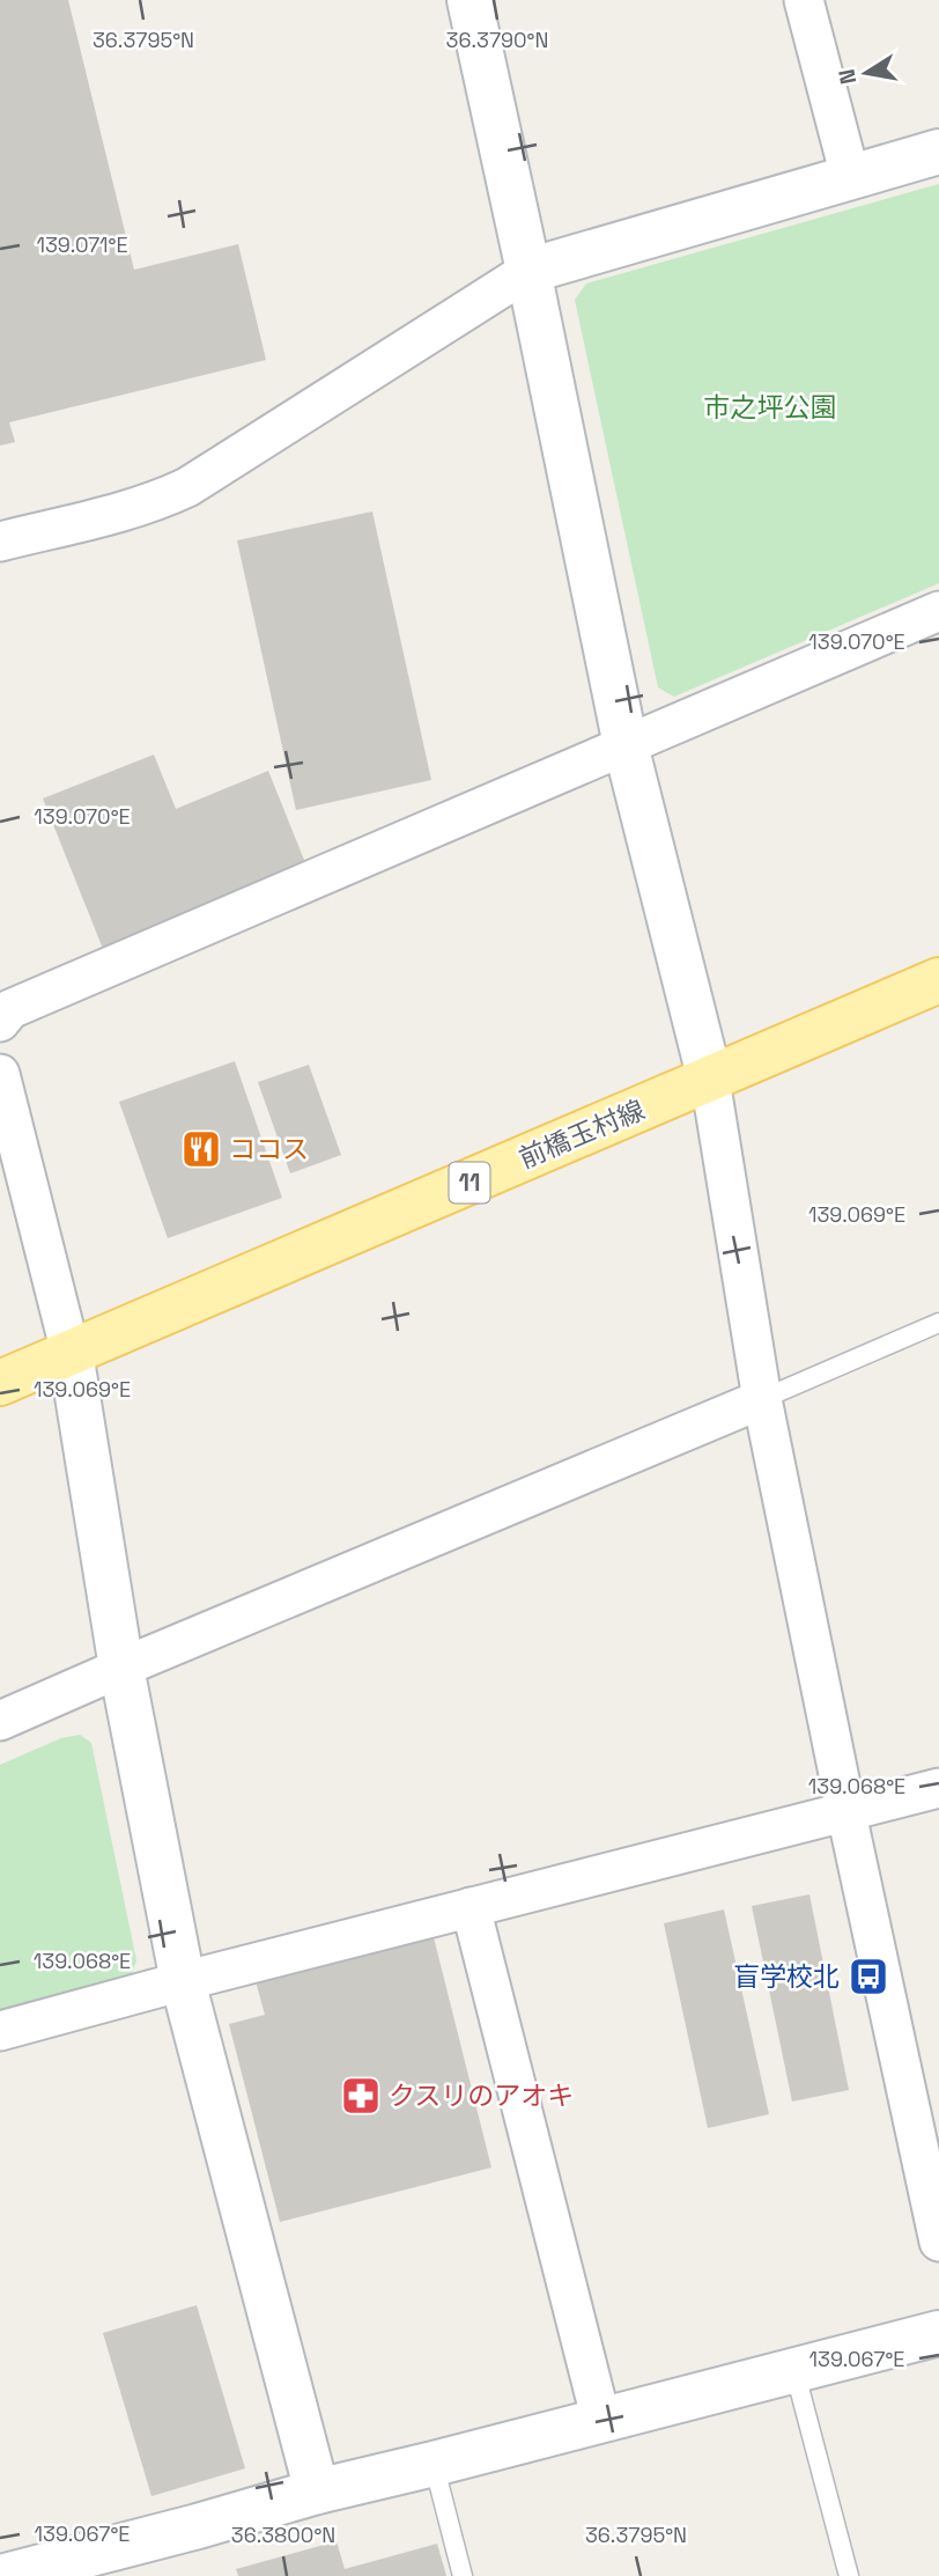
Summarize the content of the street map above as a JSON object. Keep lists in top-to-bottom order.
{
  "streets": {
    "main road": ["前橋玉村線", "11"]
  },
  "parks": ["市之坪公園"],
  "places": {
    "restaurant": ["ココス"],
    "bus stop": ["盲学校北"],
    "pharmacy": ["クスリのアオキ"]
  },
  "north": "left",
  "coordinates": [
    "36.3795°N",
    "36.3790°N",
    "139.071°E",
    "139.070°E",
    "139.069°E",
    "139.068°E",
    "139.067°E",
    "36.3800°N"
  ]
}
